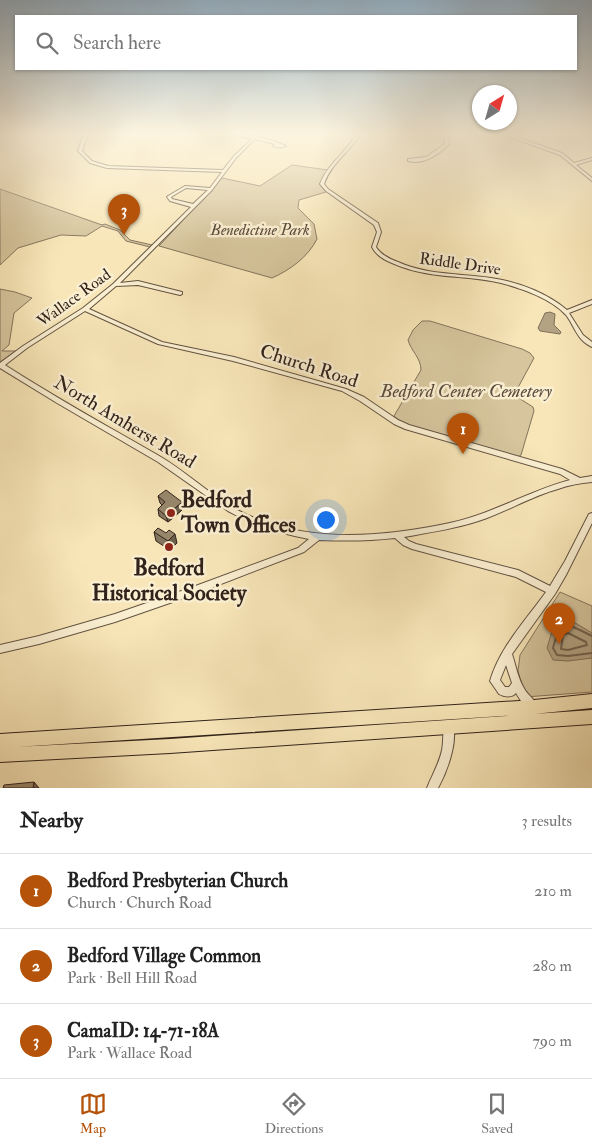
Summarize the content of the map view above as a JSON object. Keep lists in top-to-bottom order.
{
  "streets": {
    "street": [
      "Riddle Drive",
      "Wallace Road",
      "Church Road",
      "North Amherst Road"
    ]
  },
  "crossings": [
    ["Wallace Road", "Church Road"],
    ["Wallace Road", "North Amherst Road"],
    ["Church Road", "North Amherst Road"]
  ],
  "parks": ["Benedictine Park", "Bedford Center Cemetery"],
  "places": ["Bedford Town Offices", "Bedford Historical Society"],
  "north": "top right",
  "page": {
    "search": "Search here",
    "pins": ["3", "1", "2"],
    "heading": ["Nearby", "3 results"],
    "list": [
      {
        "mark": "1",
        "name": "Bedford Presbyterian Church",
        "note": "Church · Church Road",
        "value": "210 m"
      },
      {
        "mark": "2",
        "name": "Bedford Village Common",
        "note": "Park · Bell Hill Road",
        "value": "280 m"
      },
      {
        "mark": "3",
        "name": "CamaID: 14-71-18A",
        "note": "Park · Wallace Road",
        "value": "790 m"
      }
    ],
    "nav": ["Map", "Directions", "Saved"]
  }
}
